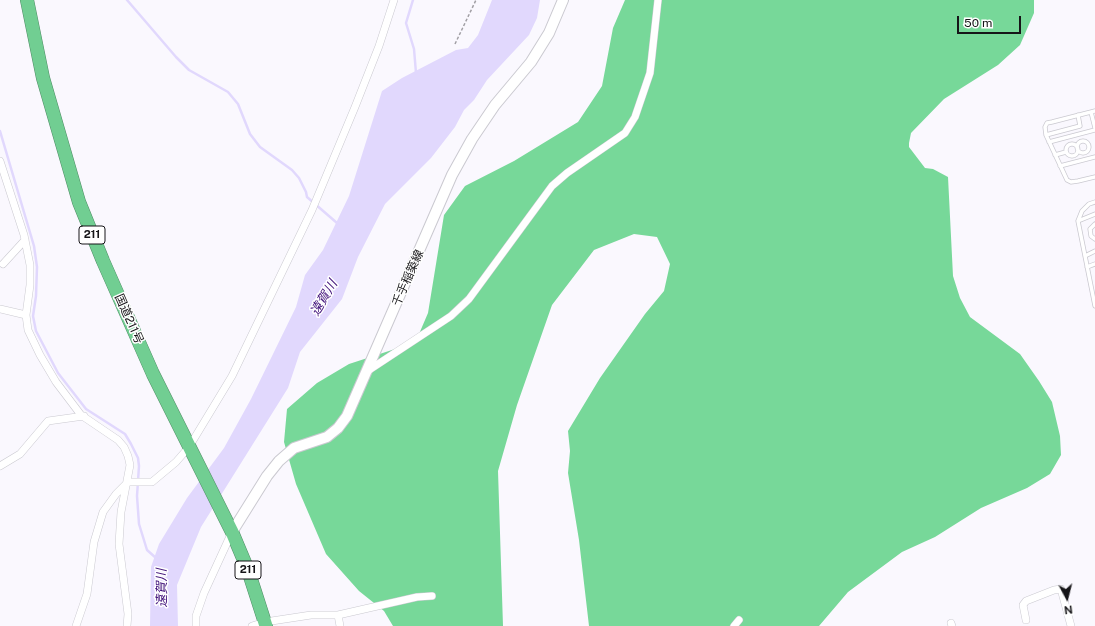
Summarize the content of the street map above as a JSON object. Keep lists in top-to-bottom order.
{
  "streets": {
    "highway": ["211", "国道211号"],
    "main road": ["千手稲築線"]
  },
  "crossings": [
    ["千手稲築線", "国道211号"]
  ],
  "water": ["遠賀川"],
  "scale_bar": "50 m",
  "north": "bottom"
}
